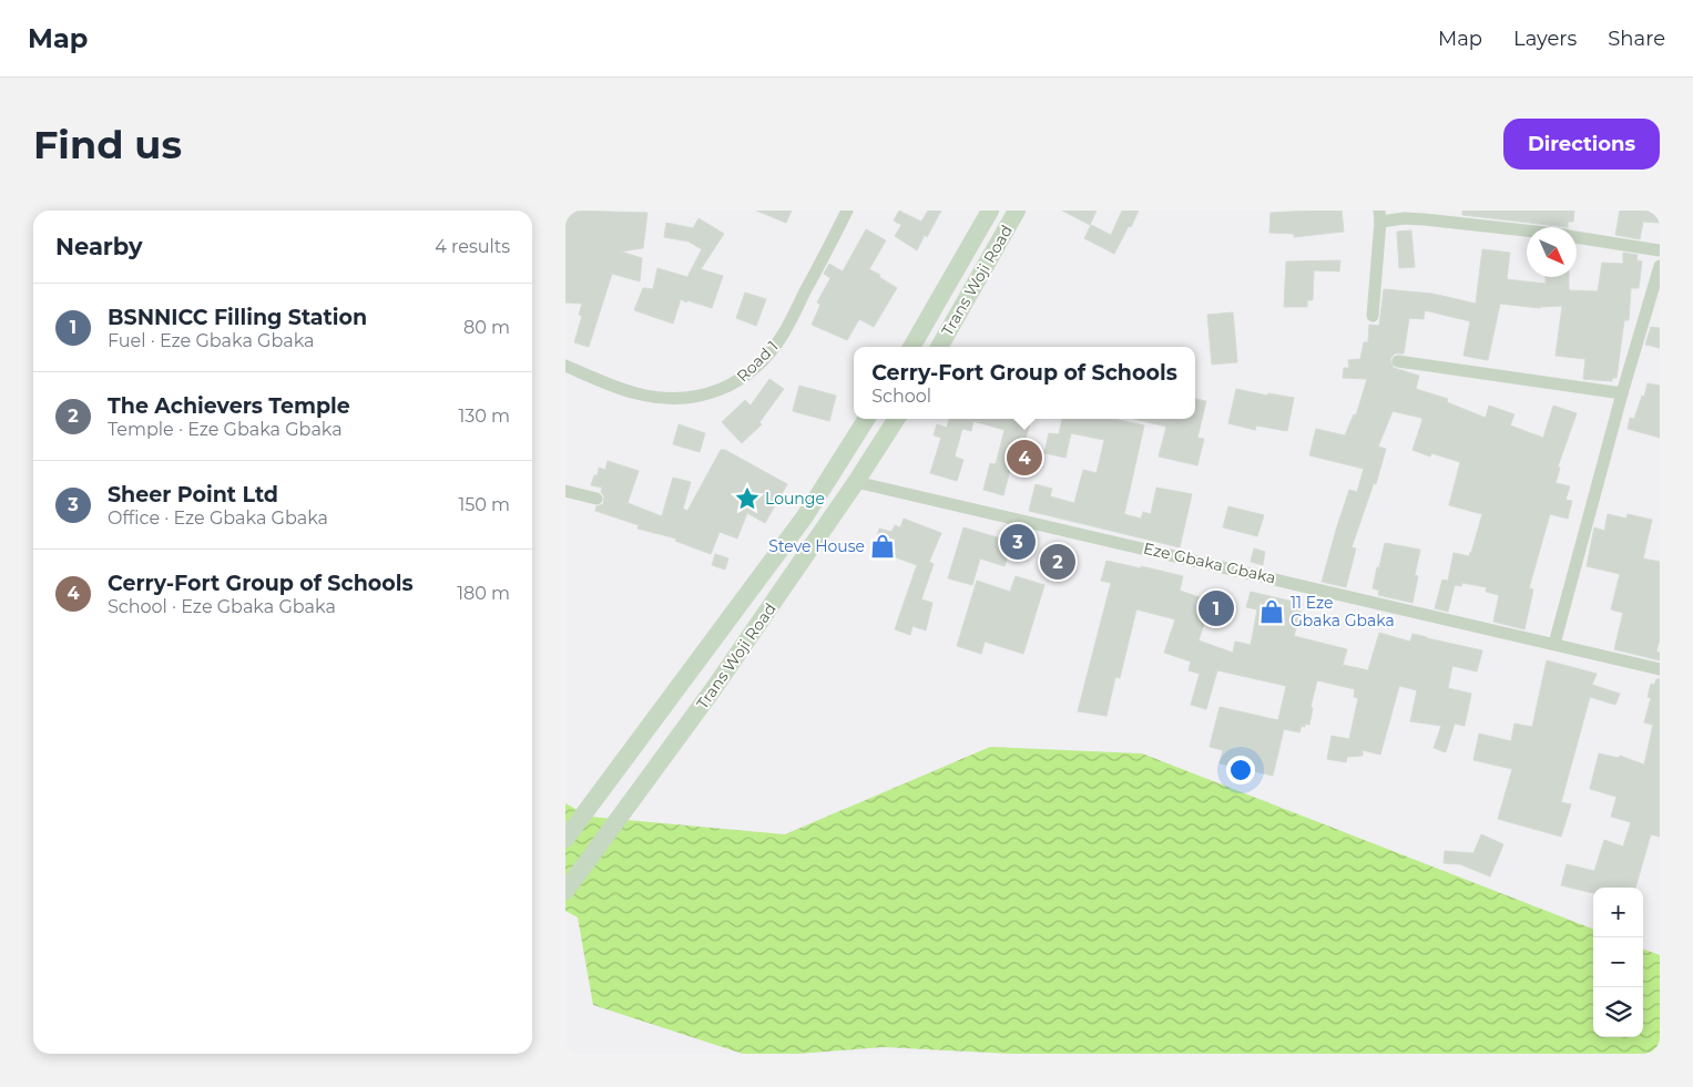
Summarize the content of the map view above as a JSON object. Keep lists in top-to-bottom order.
{
  "streets": {
    "main road": ["Trans Woji Road"],
    "street": ["Road 1", "Eze Gbaka Gbaka"]
  },
  "crossings": [
    ["Trans Woji Road", "Eze Gbaka Gbaka"]
  ],
  "places": {
    "place": ["Lounge"],
    "shop": ["Steve House", "11 Eze Gbaka Gbaka"]
  },
  "north": "bottom right",
  "page": {
    "header": "Map",
    "nav": ["Map", "Layers", "Share"],
    "buttons": "Directions",
    "title": "Find us",
    "heading": ["Nearby", "4 results"],
    "list": [
      {
        "mark": "1",
        "name": "BSNNICC Filling Station",
        "note": "Fuel · Eze Gbaka Gbaka",
        "value": "80 m"
      },
      {
        "mark": "2",
        "name": "The Achievers Temple",
        "note": "Temple · Eze Gbaka Gbaka",
        "value": "130 m"
      },
      {
        "mark": "3",
        "name": "Sheer Point Ltd",
        "note": "Office · Eze Gbaka Gbaka",
        "value": "150 m"
      },
      {
        "mark": "4",
        "name": "Cerry-Fort Group of Schools",
        "note": "School · Eze Gbaka Gbaka",
        "value": "180 m"
      }
    ],
    "popup": ["Cerry-Fort Group of Schools", "School"],
    "pins": [
      "4",
      "3",
      "2",
      "1"
    ],
    "map_buttons": ["+", "−"]
  }
}
